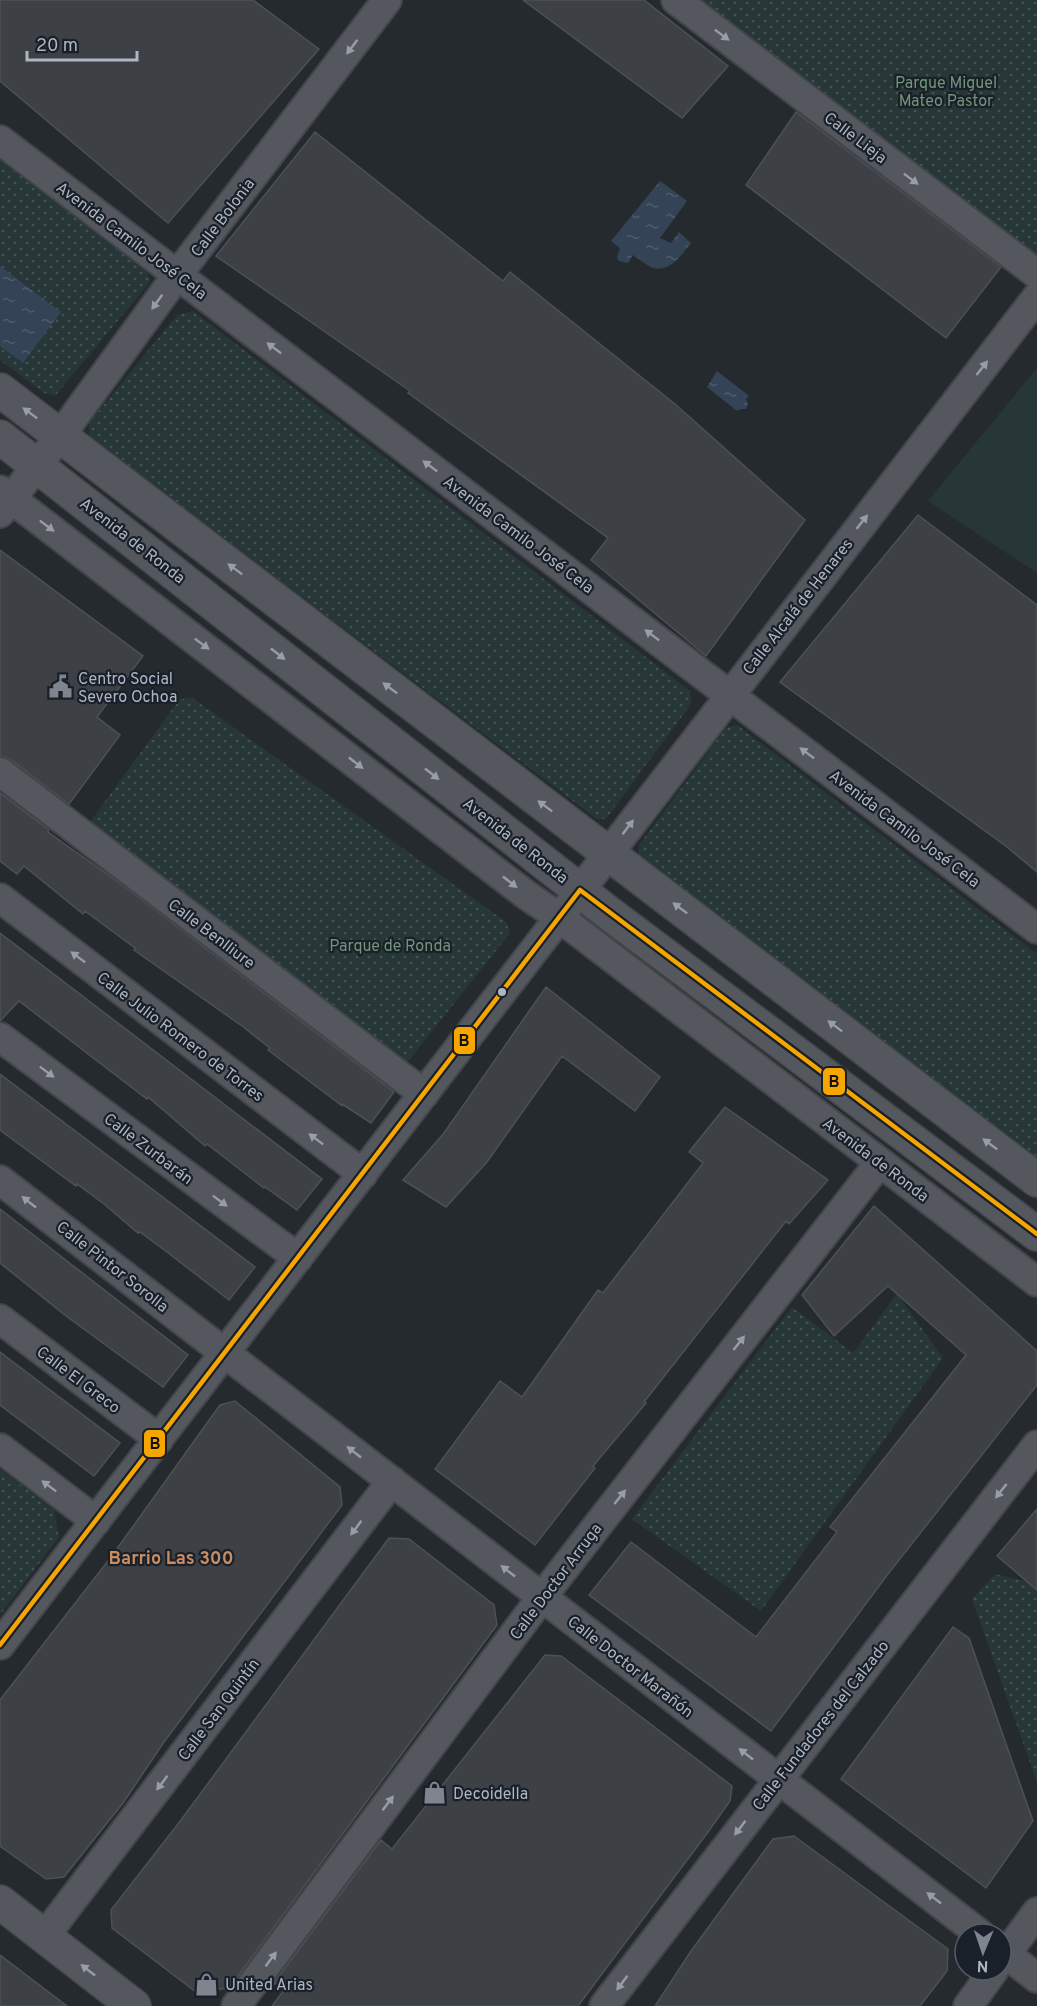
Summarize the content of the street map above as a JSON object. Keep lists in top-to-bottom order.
{
  "streets": {
    "street": [
      "Calle Lieja",
      "Calle Bolonia",
      "Avenida Camilo José Cela",
      "Avenida de Ronda",
      "Calle Alcalá de Henares",
      "Calle Benlliure",
      "Calle Julio Romero de Torres",
      "Calle Zurbarán",
      "Calle Pintor Sorolla",
      "Calle El Greco",
      "Calle Doctor Arruga",
      "Calle Doctor Marañón",
      "Calle San Quintín",
      "Calle Fundadores del Calzado"
    ]
  },
  "crossings": [
    ["Calle Bolonia", "Avenida Camilo José Cela"],
    ["Calle Bolonia", "Avenida de Ronda"],
    ["Avenida Camilo José Cela", "Calle Alcalá de Henares"],
    ["Avenida de Ronda", "Calle Alcalá de Henares"],
    ["Avenida de Ronda", "Calle Doctor Arruga"],
    ["Calle Alcalá de Henares", "Calle Benlliure"],
    ["Calle Alcalá de Henares", "Calle Julio Romero de Torres"],
    ["Calle Alcalá de Henares", "Calle Zurbarán"],
    ["Calle Alcalá de Henares", "Calle Pintor Sorolla"],
    ["Calle Alcalá de Henares", "Calle El Greco"],
    ["Calle Alcalá de Henares", "Calle Doctor Marañón"],
    ["Calle Pintor Sorolla", "Calle Doctor Marañón"],
    ["Calle Doctor Arruga", "Calle Doctor Marañón"],
    ["Calle Doctor Marañón", "Calle San Quintín"],
    ["Calle Doctor Marañón", "Calle Fundadores del Calzado"]
  ],
  "one_way": [
    "Calle Lieja",
    "Calle Bolonia",
    "Calle Alcalá de Henares",
    "Calle Julio Romero de Torres",
    "Calle Zurbarán",
    "Calle Doctor Arruga",
    "Calle Doctor Marañón",
    "Calle San Quintín",
    "Calle Fundadores del Calzado"
  ],
  "districts": ["Barrio Las 300"],
  "parks": ["Parque Miguel Mateo Pastor", "Parque de Ronda"],
  "places": {
    "public building": ["Centro Social Severo Ochoa"],
    "shop": ["Decoidella", "United Arias"]
  },
  "lines": ["transit line B"],
  "scale_bar": "20 m",
  "north": "bottom"
}
